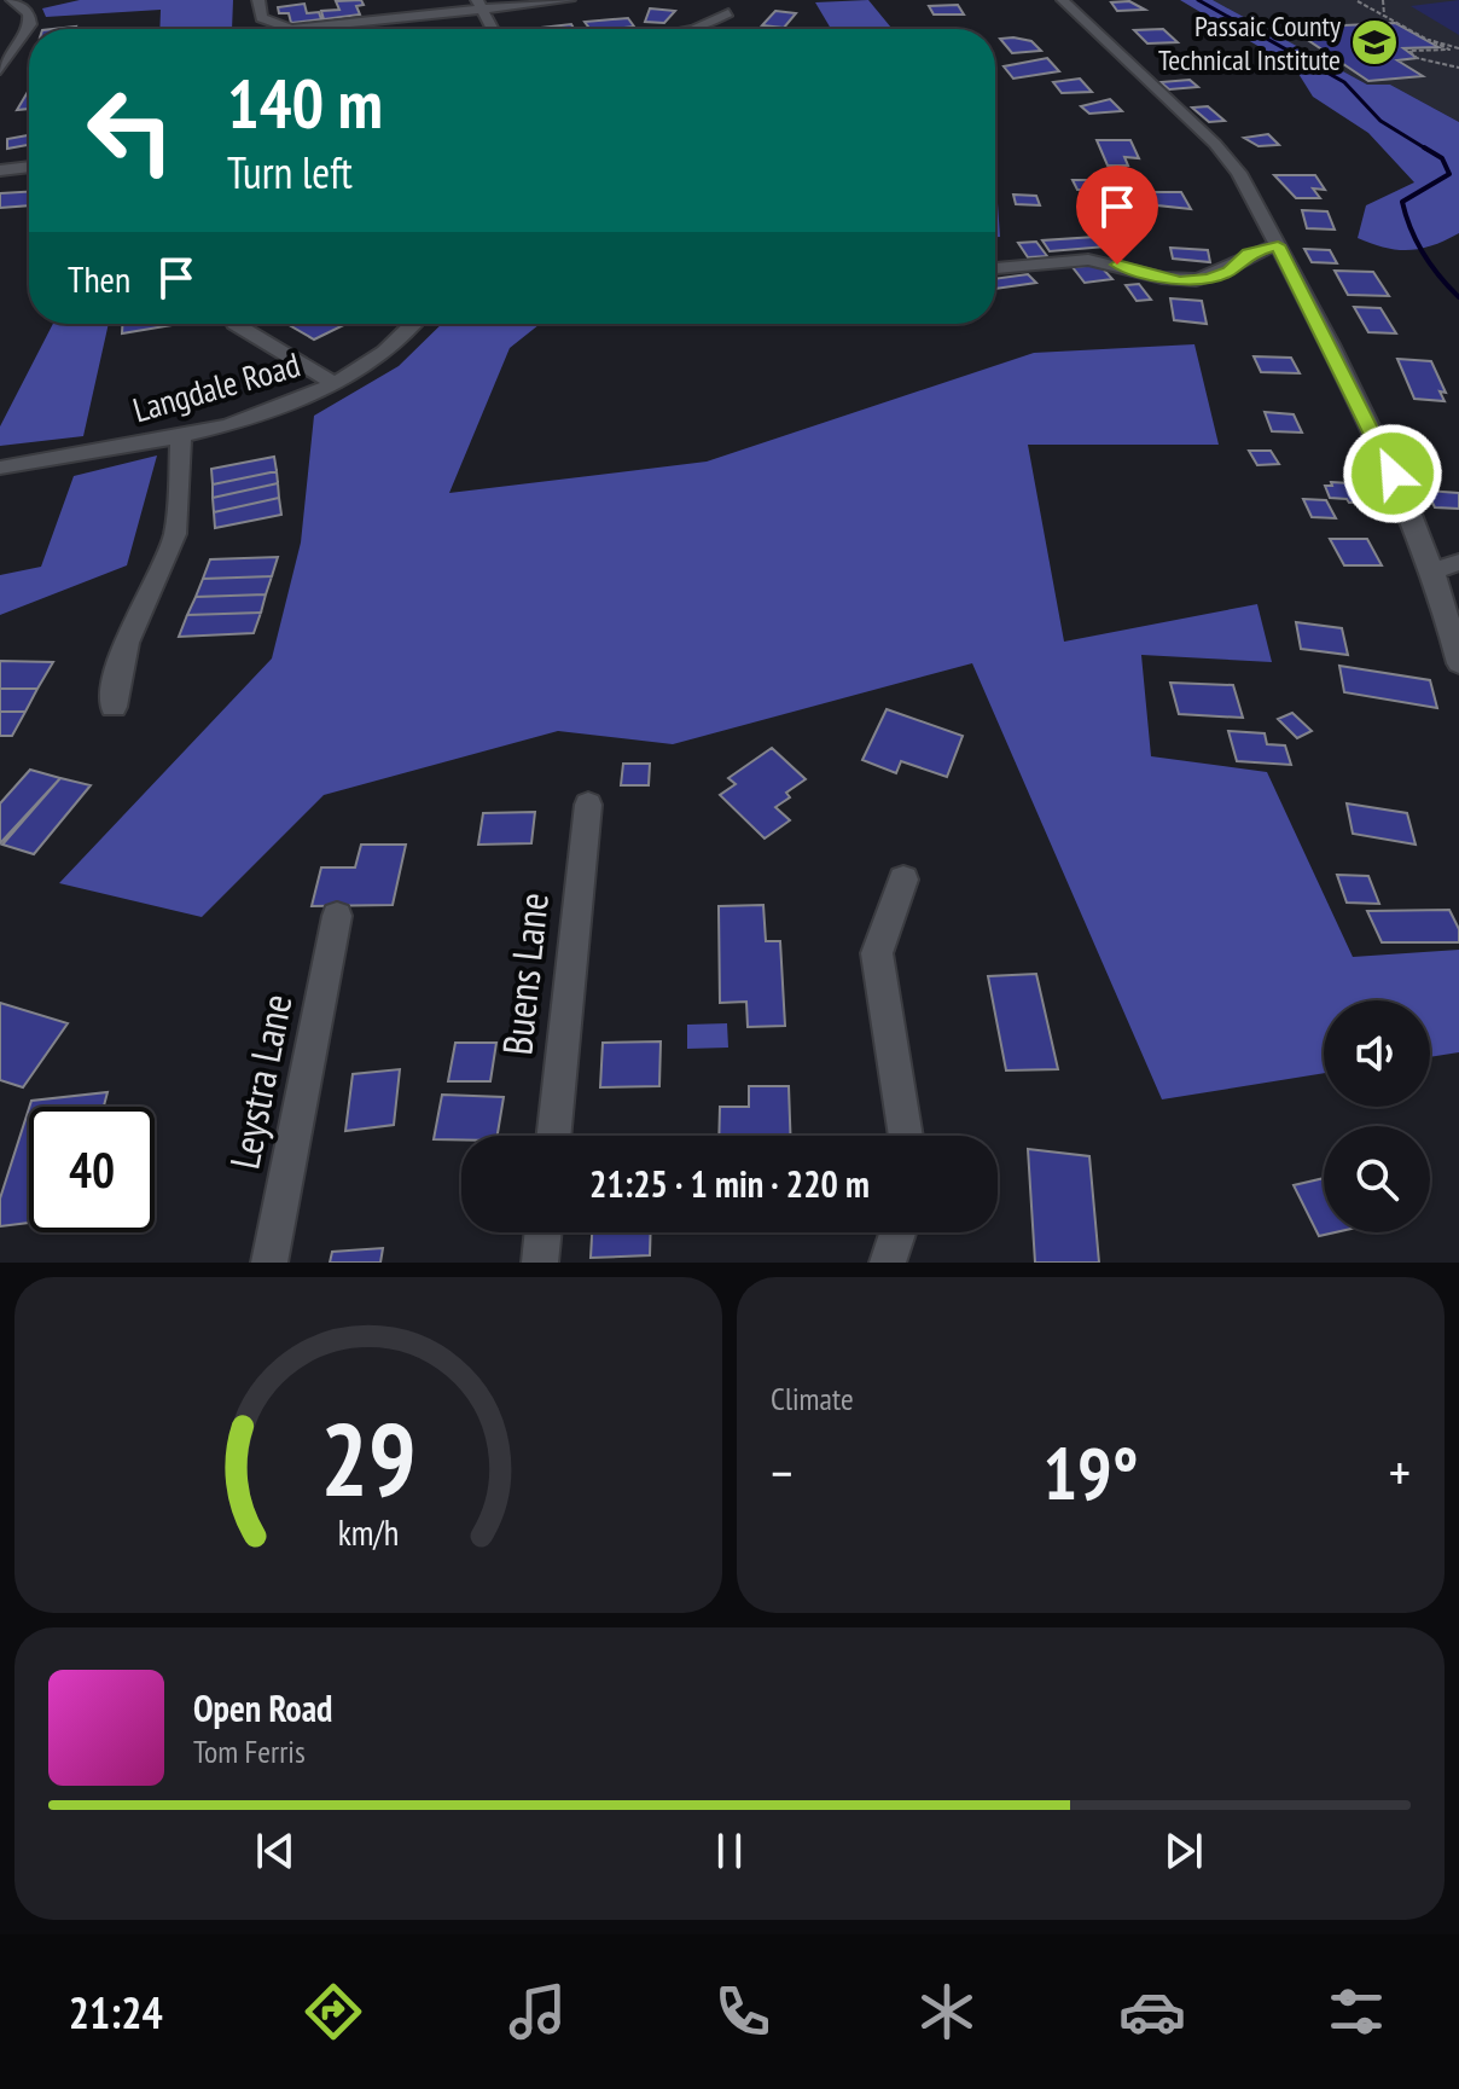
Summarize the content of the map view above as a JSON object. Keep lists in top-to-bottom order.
{
  "streets": {
    "street": ["Langdale Road", "Buens Lane", "Leystra Lane"]
  },
  "places": {
    "school or university": ["Passaic County Technical Institute"]
  },
  "page": {
    "turn": ["140 m", "Turn left"],
    "then": "Then",
    "limit": "40",
    "trip": "21:25 · 1 min · 220 m",
    "tile": "Climate",
    "heat": ["−", "19°", "+"],
    "song": ["Open Road", "Tom Ferris"],
    "tabs": "21:24",
    "gauge": ["29", "km/h"]
  }
}
